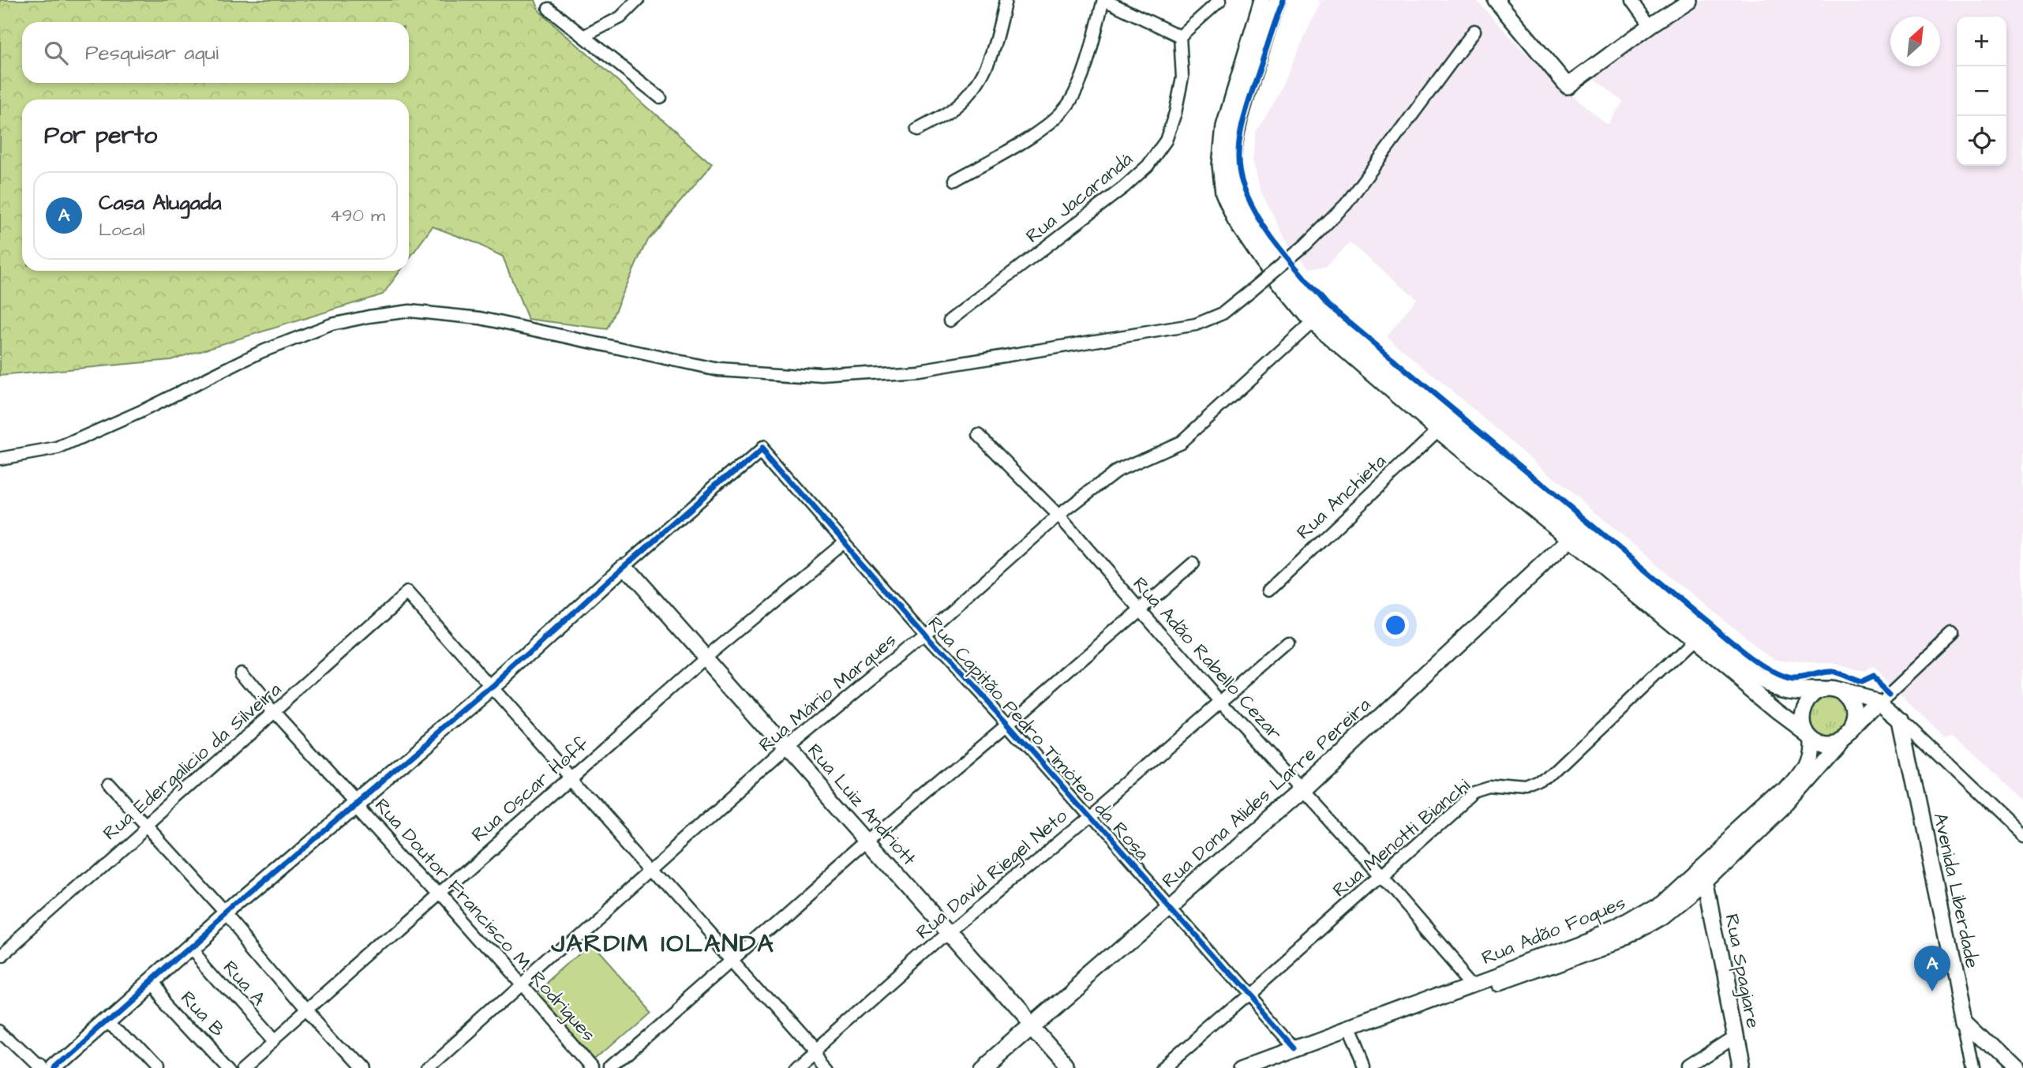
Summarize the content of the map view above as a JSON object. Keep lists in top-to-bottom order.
{
  "streets": {
    "main road": [
      "Rua Dona Alides Larre Pereira",
      "Rua Luiz Andriott",
      "Avenida Liberdade",
      "Rua Adão Foques",
      "Rua Spagiare"
    ],
    "street": [
      "Rua Jacarandá",
      "Rua Anchieta",
      "Rua Adão Rabello Cezar",
      "Rua Mário Marques",
      "Rua Capitão Pedro Timóteo da Rosa",
      "Rua Edergalicio da Silveira",
      "Rua Oscar Hoff",
      "Rua Menotti Bianchi",
      "Rua David Riegel Neto",
      "Rua Doutor Francisco M. Rodrigues",
      "Rua A",
      "Rua B"
    ]
  },
  "crossings": [
    ["Rua Adão Rabello Cezar", "Rua Mário Marques"],
    ["Rua Adão Rabello Cezar", "Rua Dona Alides Larre Pereira"],
    ["Rua Adão Rabello Cezar", "Rua Menotti Bianchi"],
    ["Rua Adão Rabello Cezar", "Rua David Riegel Neto"],
    ["Rua Adão Rabello Cezar", "Rua Adão Foques"],
    ["Rua Mário Marques", "Rua Capitão Pedro Timóteo da Rosa"],
    ["Rua Mário Marques", "Rua Luiz Andriott"],
    ["Rua Mário Marques", "Rua Doutor Francisco M. Rodrigues"],
    ["Rua Capitão Pedro Timóteo da Rosa", "Rua Oscar Hoff"],
    ["Rua Capitão Pedro Timóteo da Rosa", "Rua Dona Alides Larre Pereira"],
    ["Rua Capitão Pedro Timóteo da Rosa", "Rua Luiz Andriott"],
    ["Rua Capitão Pedro Timóteo da Rosa", "Rua Menotti Bianchi"],
    ["Rua Capitão Pedro Timóteo da Rosa", "Rua David Riegel Neto"],
    ["Rua Capitão Pedro Timóteo da Rosa", "Rua Adão Foques"],
    ["Rua Edergalicio da Silveira", "Rua Doutor Francisco M. Rodrigues"],
    ["Rua Oscar Hoff", "Rua Luiz Andriott"],
    ["Rua Oscar Hoff", "Rua Doutor Francisco M. Rodrigues"],
    ["Rua Oscar Hoff", "Rua A"],
    ["Rua Dona Alides Larre Pereira", "Rua Luiz Andriott"],
    ["Rua Luiz Andriott", "Rua David Riegel Neto"],
    ["Rua Adão Foques", "Rua Spagiare"]
  ],
  "districts": ["JARDIM IOLANDA"],
  "north": "top right",
  "page": {
    "map_buttons": ["+", "−"],
    "search": "Pesquisar aqui",
    "heading": "Por perto",
    "list": [
      {
        "mark": "A",
        "name": "Casa Alugada",
        "note": "Local",
        "value": "490 m"
      }
    ],
    "pins": "A"
  }
}
